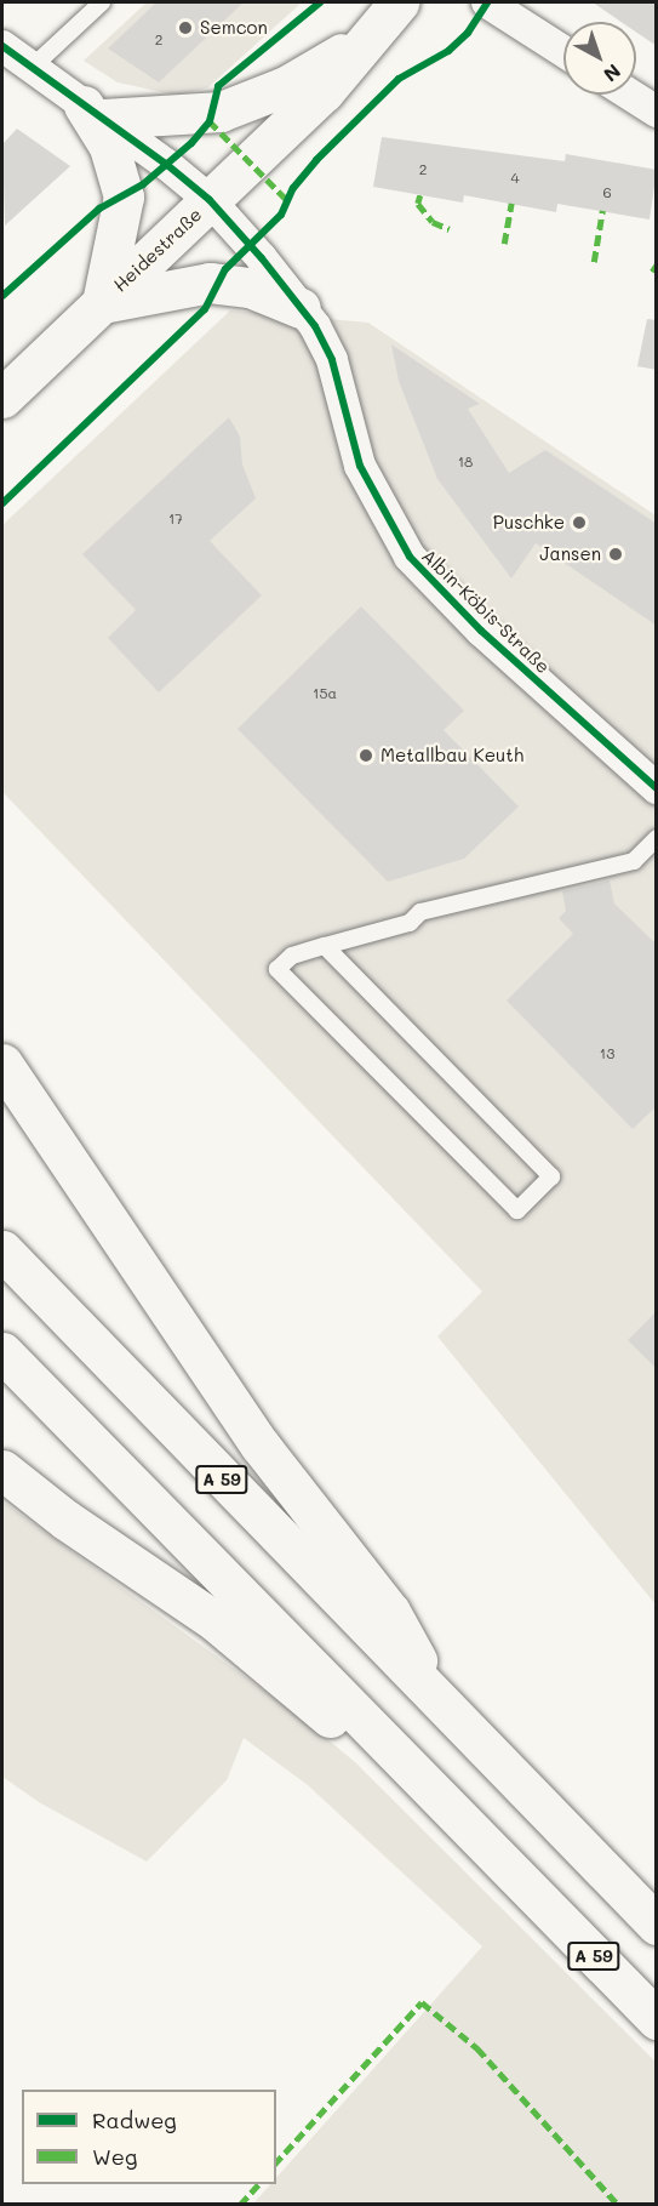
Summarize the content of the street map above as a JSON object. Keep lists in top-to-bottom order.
{
  "streets": {
    "main road": ["Heidestraße", "A 59"],
    "street": ["Albin-Köbis-Straße"]
  },
  "crossings": [
    ["Heidestraße", "Albin-Köbis-Straße"]
  ],
  "places": [
    "Semcon",
    "Puschke",
    "Jansen",
    "Metallbau Keuth"
  ],
  "house_numbers": [
    "2",
    "2",
    "4",
    "6",
    "18",
    "17",
    "15a",
    "13"
  ],
  "legend": ["Radweg", "Weg"],
  "north": "bottom right"
}
